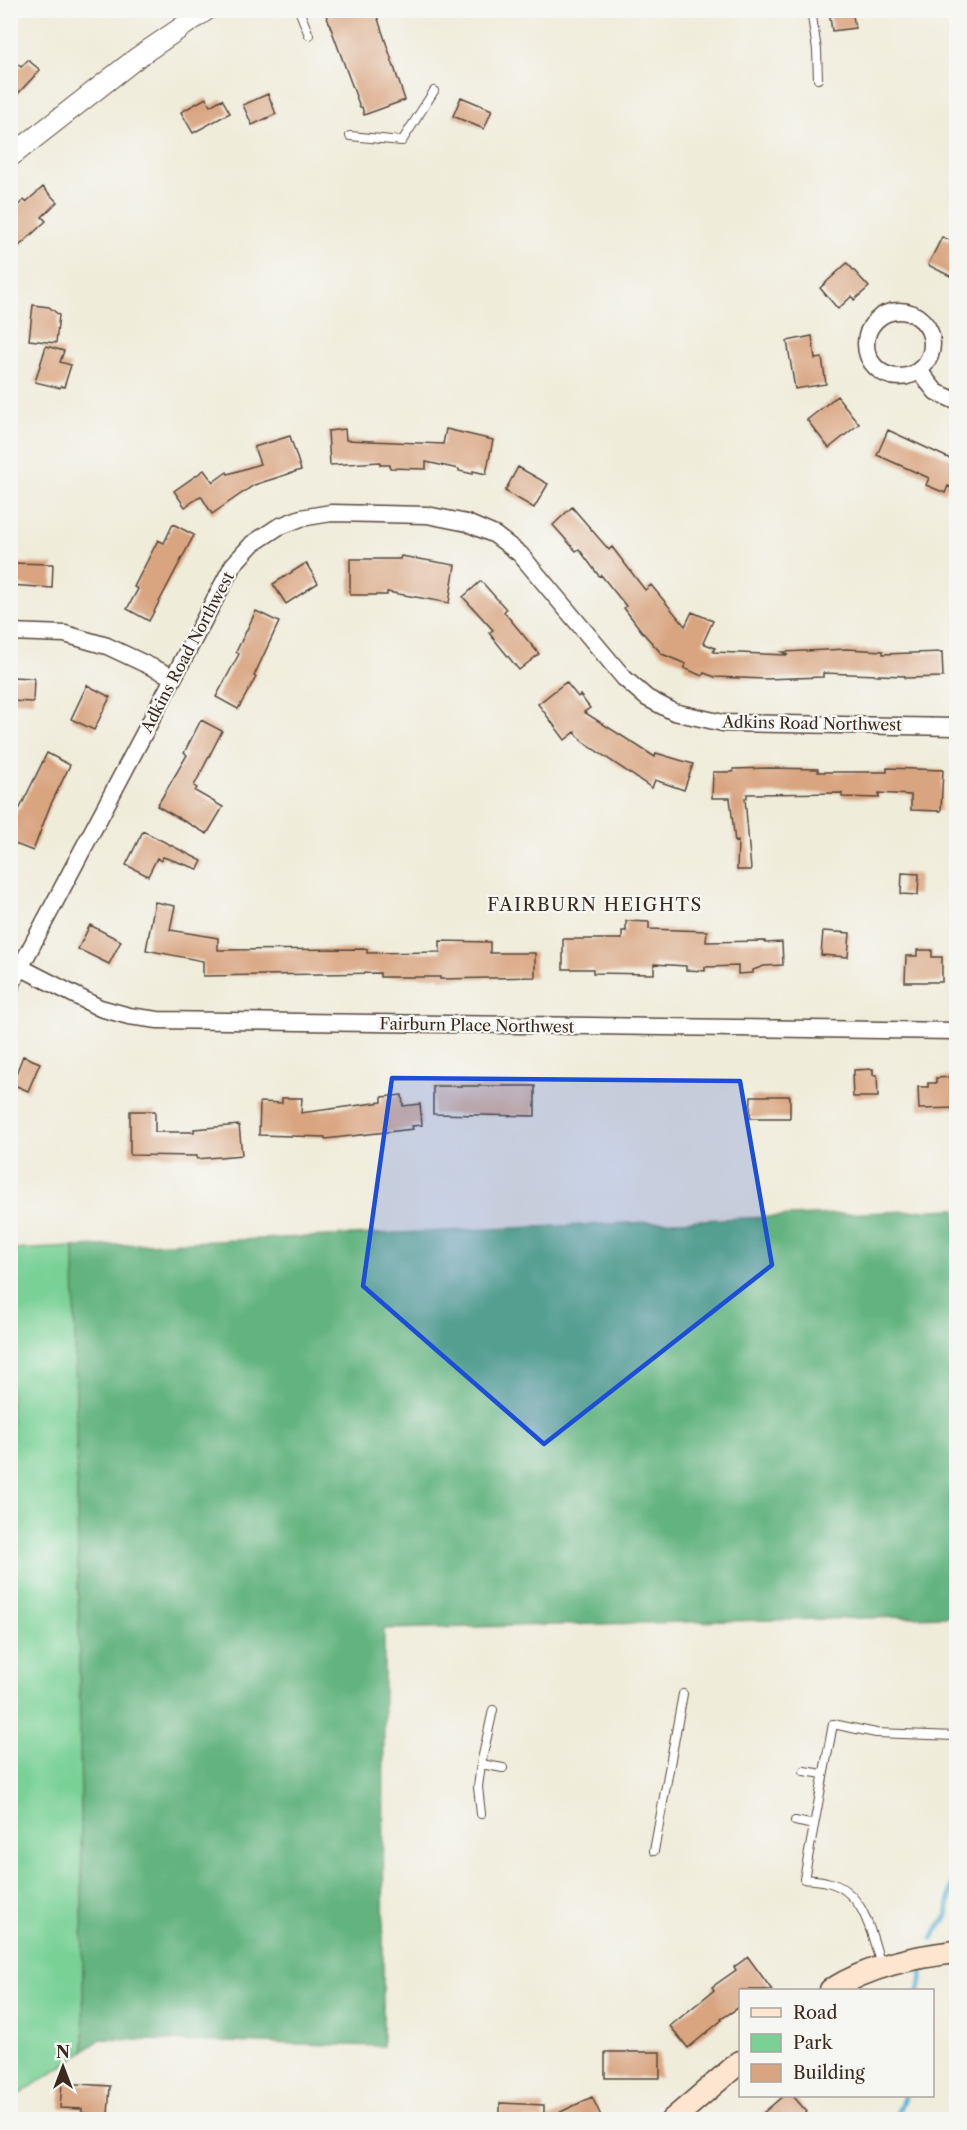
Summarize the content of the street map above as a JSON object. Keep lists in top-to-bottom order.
{
  "streets": {
    "street": ["Adkins Road Northwest", "Fairburn Place Northwest"]
  },
  "crossings": [
    ["Adkins Road Northwest", "Fairburn Place Northwest"]
  ],
  "districts": ["FAIRBURN HEIGHTS"],
  "legend": ["Road", "Park", "Building"],
  "north": "top"
}
